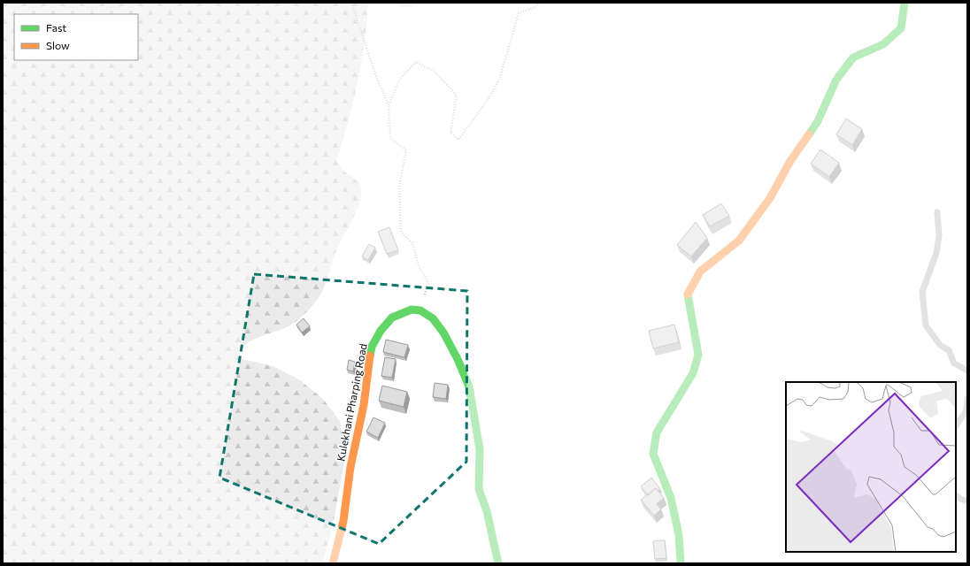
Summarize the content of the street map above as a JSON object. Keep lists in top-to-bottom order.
{
  "streets": {
    "street": ["Kulekhani Pharping Road"]
  },
  "legend": ["Fast", "Slow"]
}
